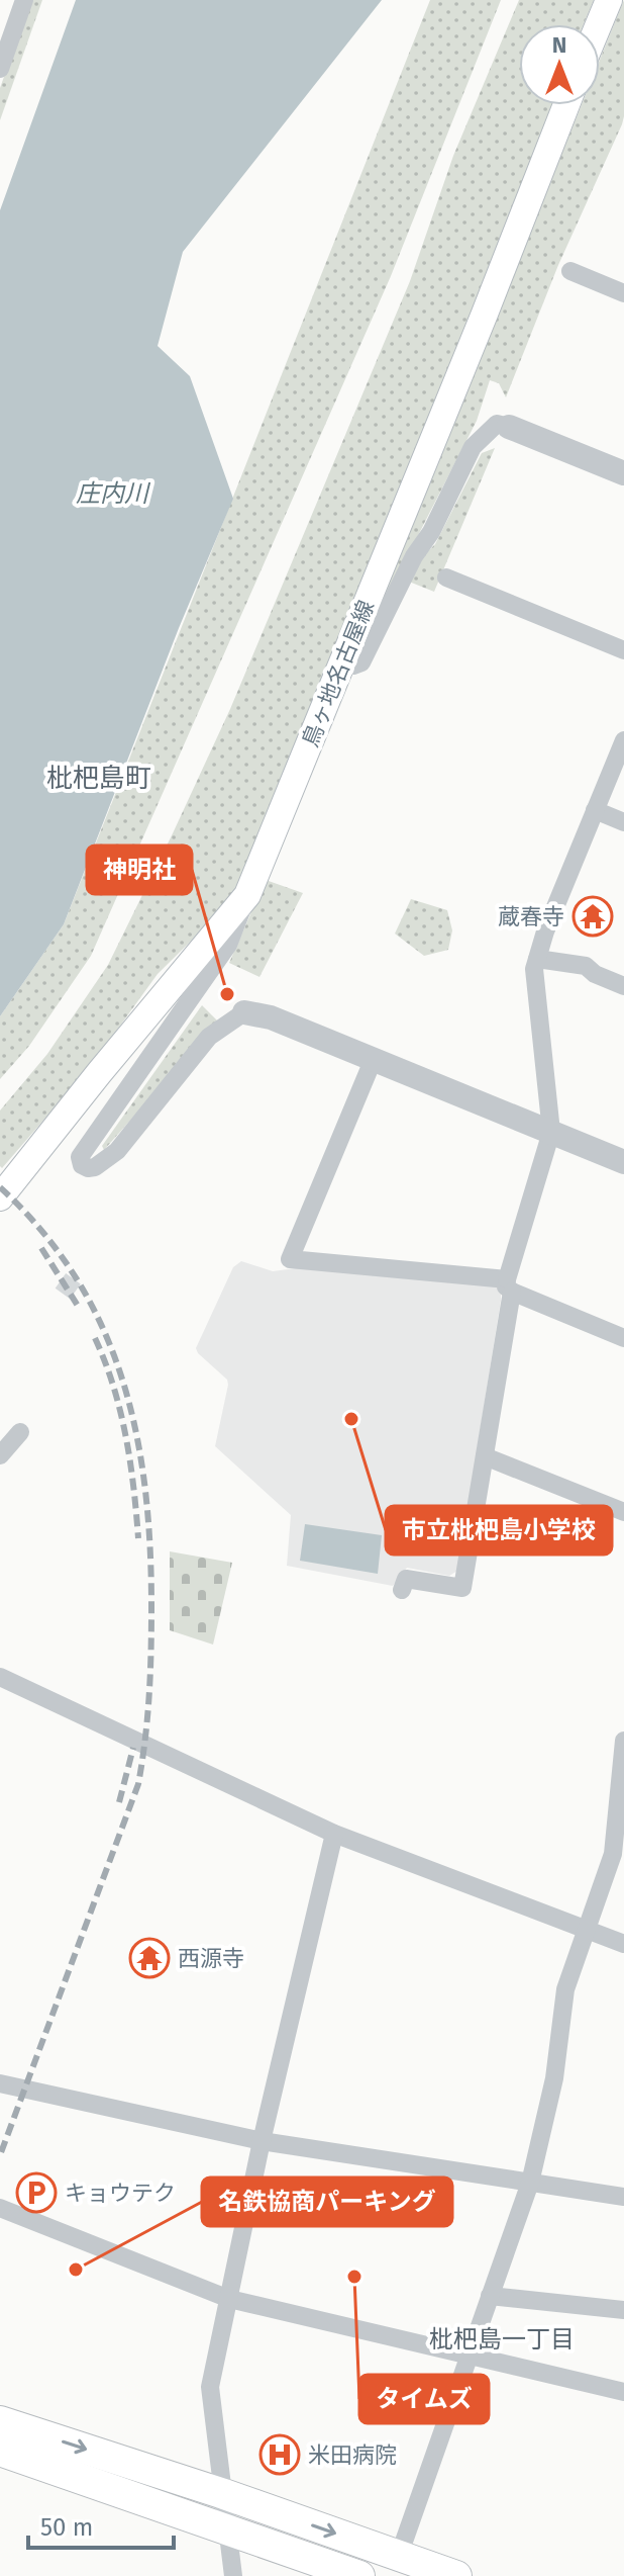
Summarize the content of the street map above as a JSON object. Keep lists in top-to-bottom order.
{
  "streets": {
    "main road": ["鳥ヶ地名古屋線"]
  },
  "districts": ["枇杷島町", "枇杷島一丁目"],
  "water": ["庄内川"],
  "places": {
    "temple": ["蔵春寺", "西源寺"],
    "other": [
      "神明社",
      "市立枇杷島小学校",
      "名鉄協商パーキング",
      "タイムズ"
    ],
    "parking": ["キョウテク"],
    "hospital": ["米田病院"]
  },
  "scale_bar": "50 m",
  "north": "top"
}
